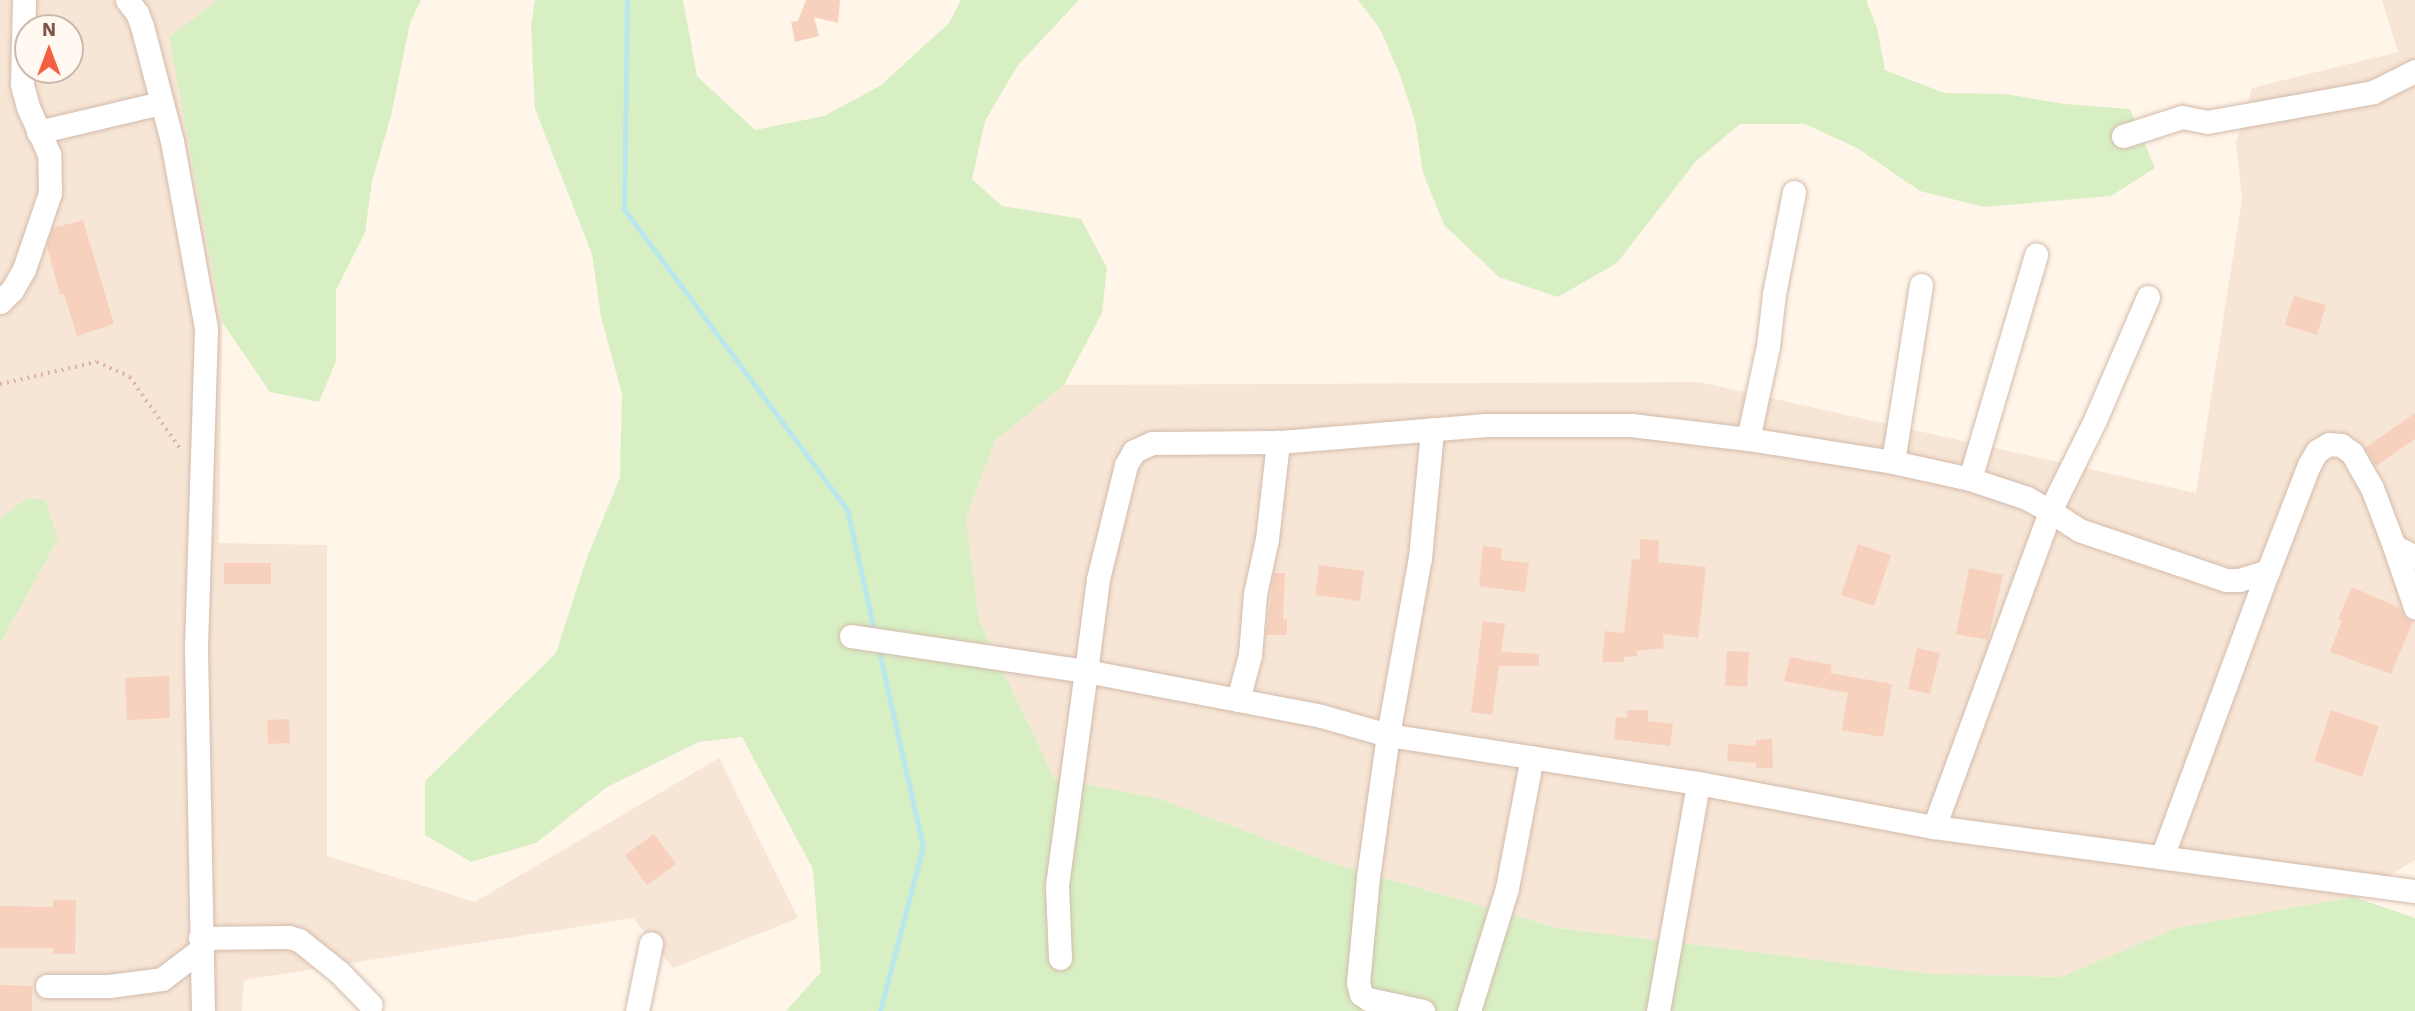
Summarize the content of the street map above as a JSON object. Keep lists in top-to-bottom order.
{
  "north": "top"
}
